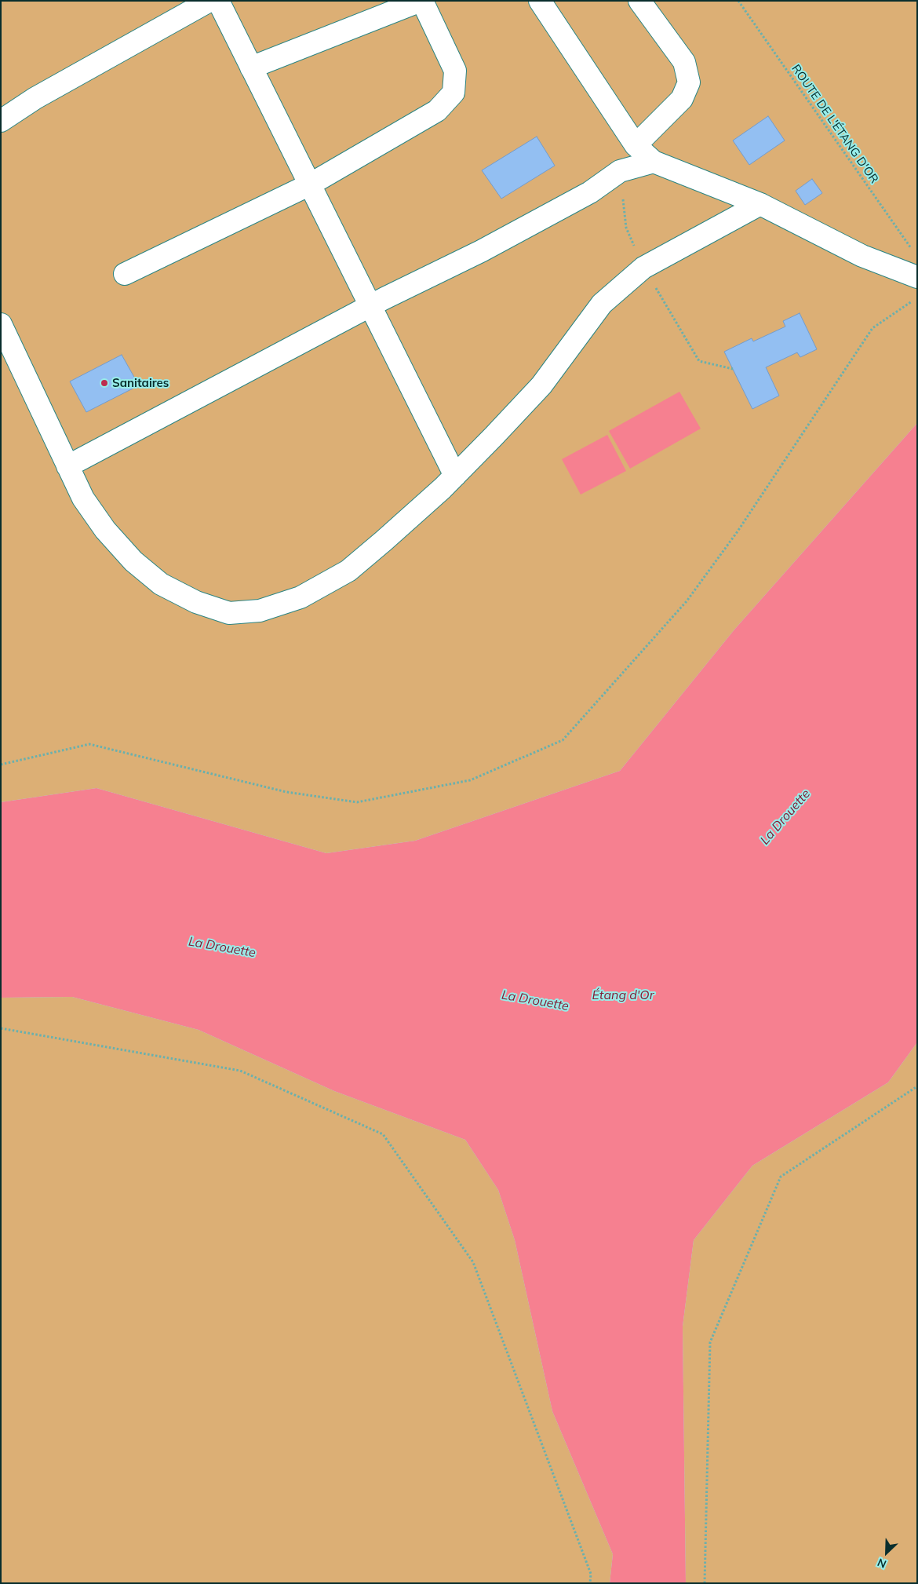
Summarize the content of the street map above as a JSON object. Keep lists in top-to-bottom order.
{
  "streets": {
    "path": ["ROUTE DE L'ÉTANG D'OR"]
  },
  "water": ["La Drouette", "Étang d'Or"],
  "places": ["Sanitaires"],
  "north": "bottom left"
}
